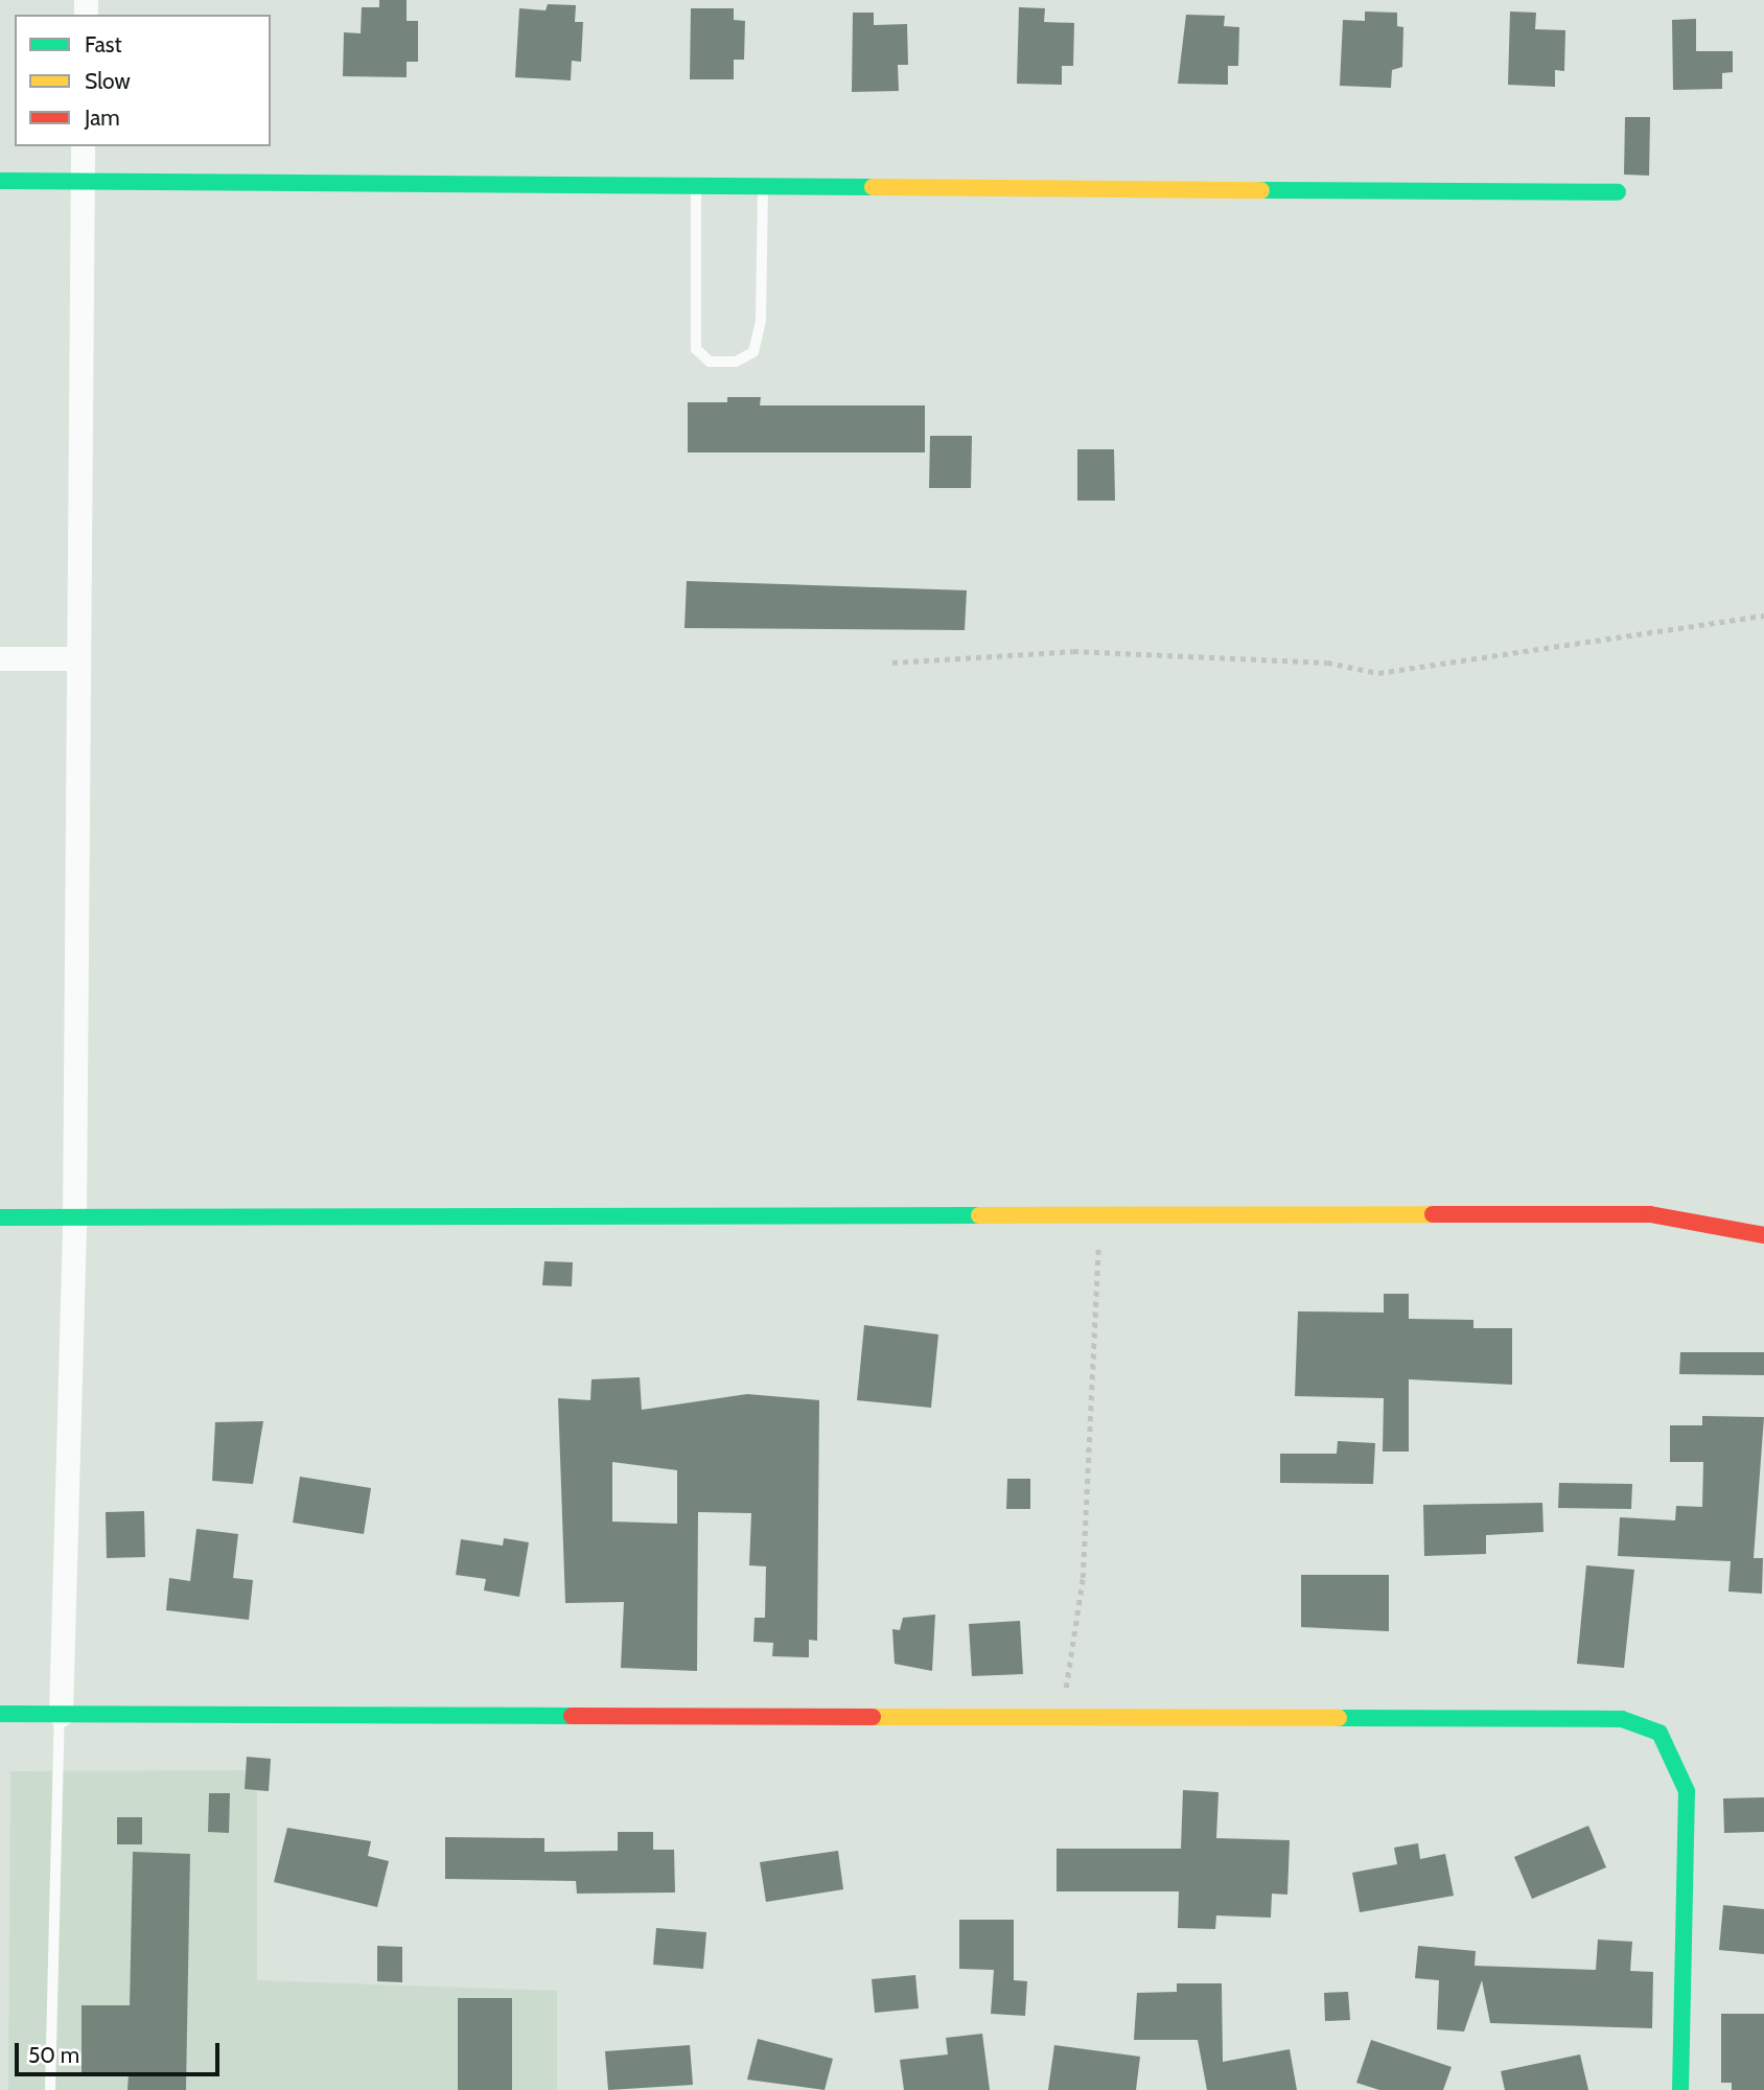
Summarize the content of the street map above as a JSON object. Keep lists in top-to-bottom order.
{
  "legend": ["Fast", "Slow", "Jam"],
  "scale_bar": "50 m"
}
